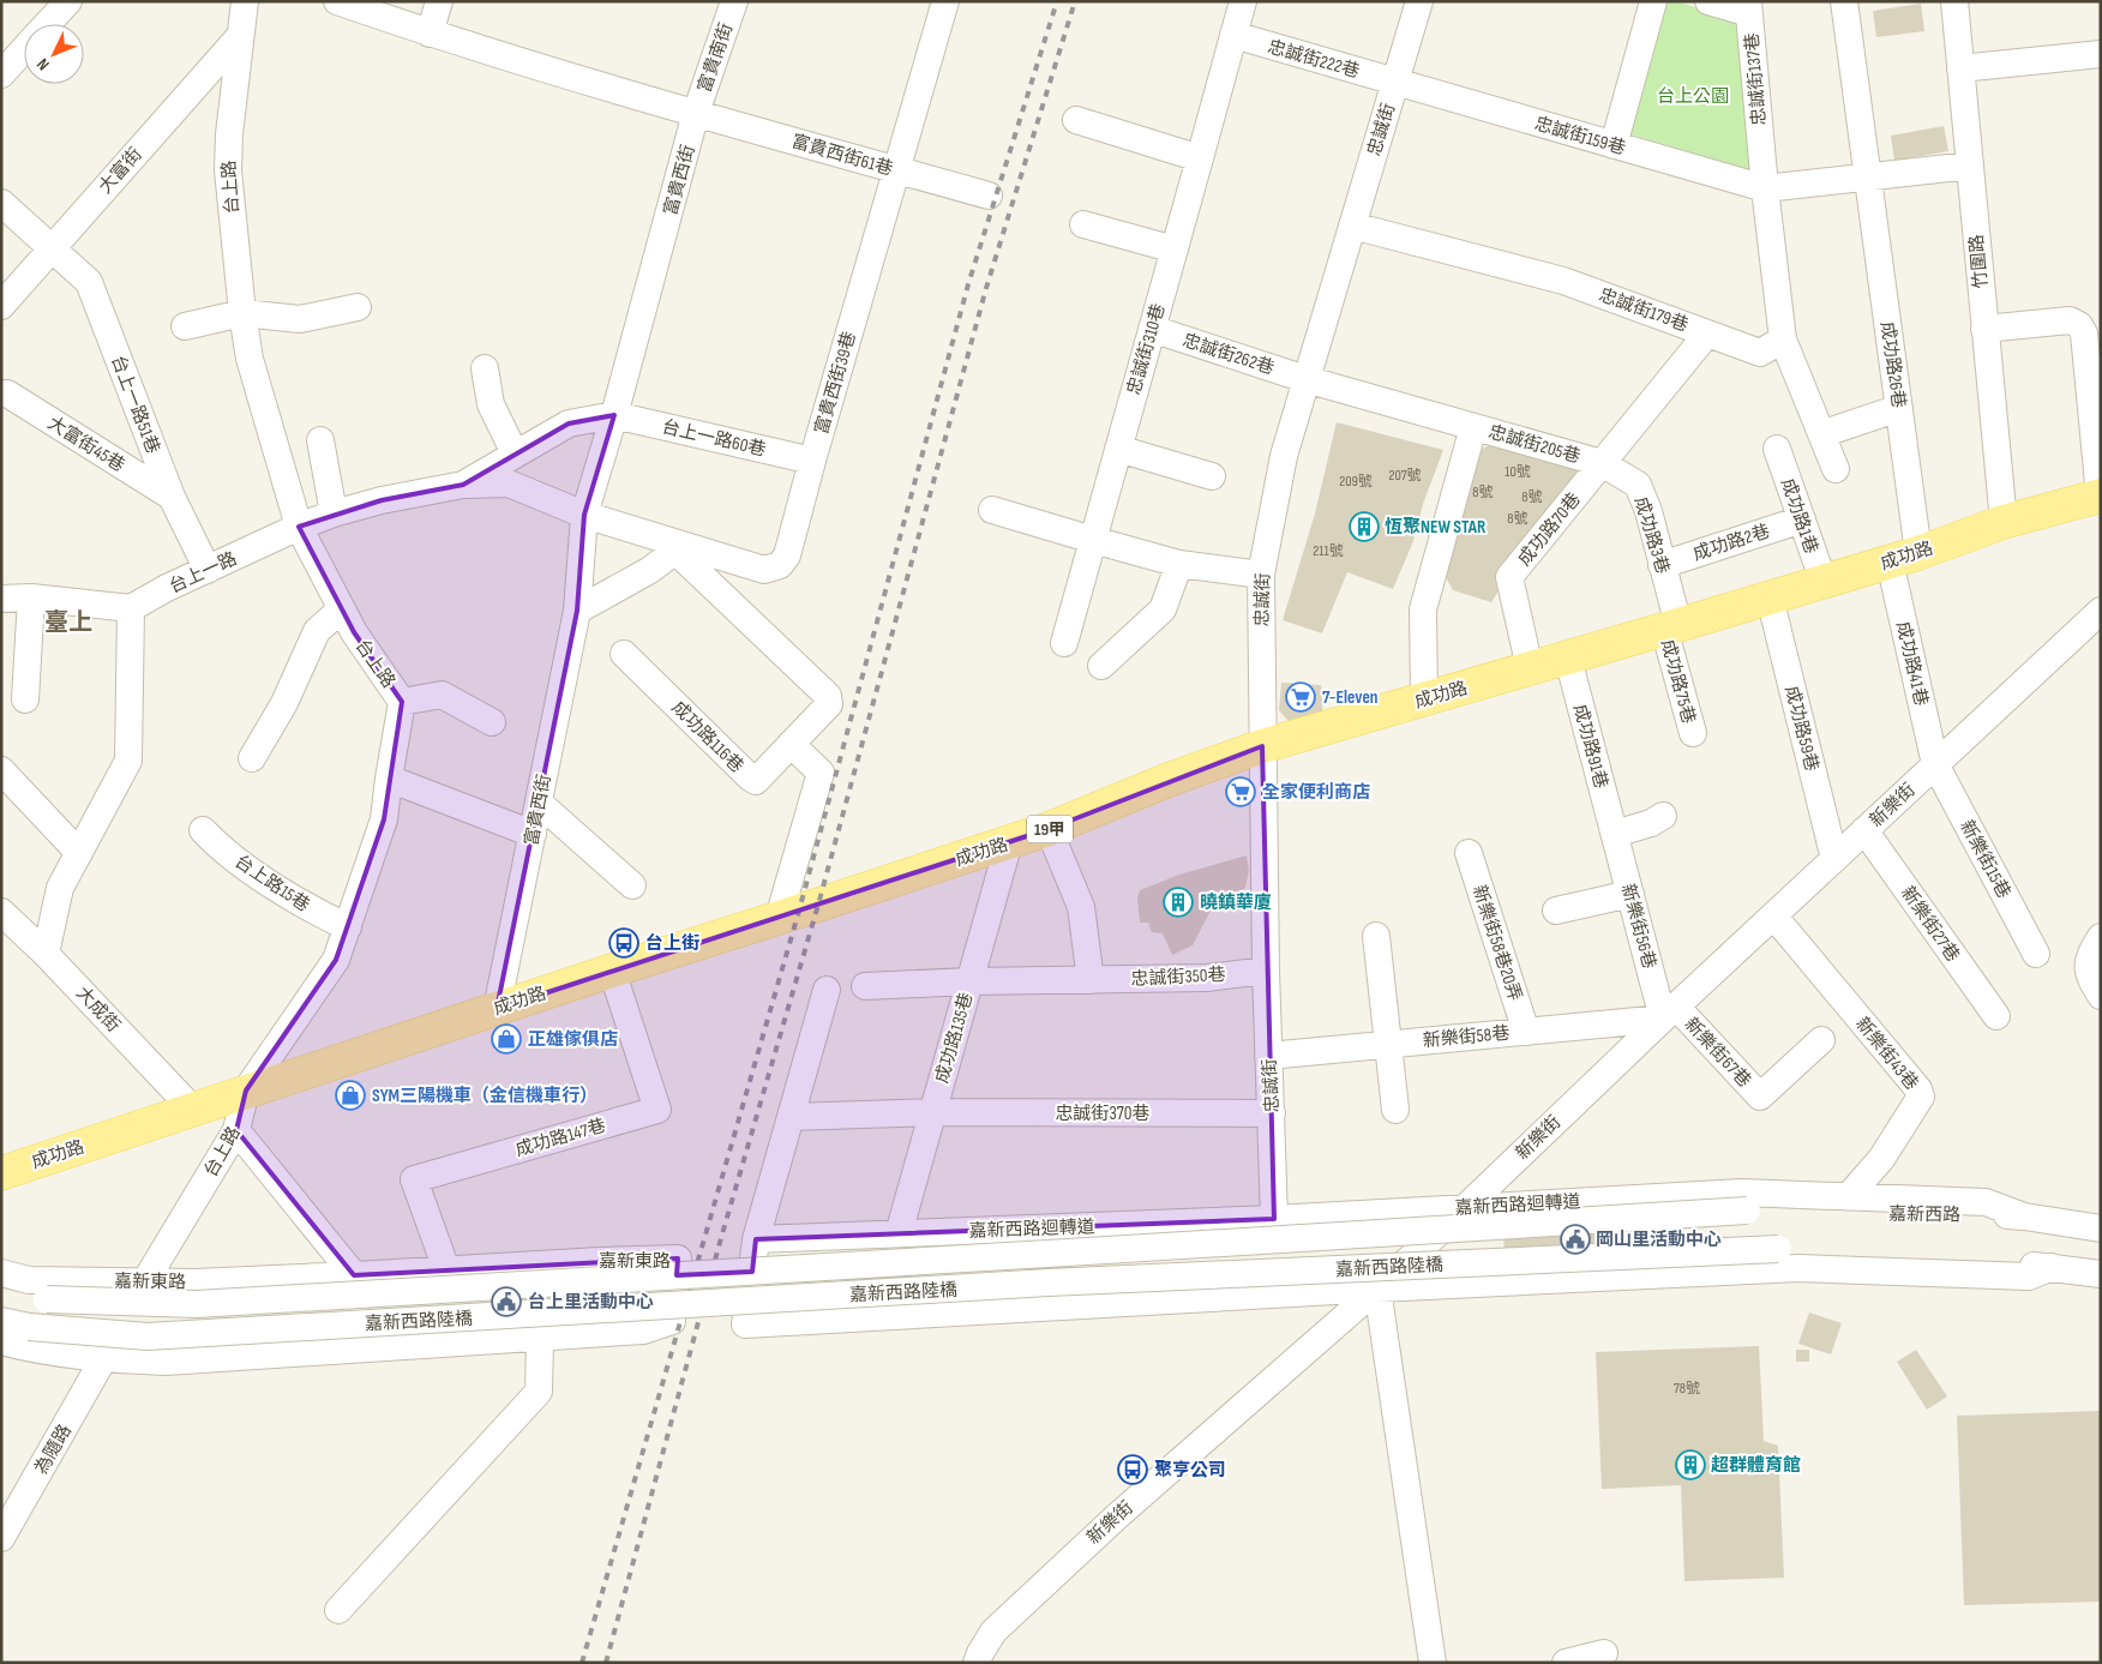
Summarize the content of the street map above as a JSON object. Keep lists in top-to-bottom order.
{
  "streets": {
    "main road": ["成功路", "19甲"],
    "street": [
      "富貴南街",
      "忠誠街222巷",
      "忠誠街137巷",
      "忠誠街",
      "忠誠街159巷",
      "富貴西街61巷",
      "大富街",
      "富貴西街",
      "台上路",
      "竹圍路",
      "忠誠街179巷",
      "忠誠街310巷",
      "忠誠街262巷",
      "成功路26巷",
      "富貴西街39巷",
      "台上一路51巷",
      "台上一路60巷",
      "大富街45巷",
      "忠誠街205巷",
      "成功路1巷",
      "成功路70巷",
      "成功路3巷",
      "成功路2巷",
      "台上一路",
      "成功路41巷",
      "成功路75巷",
      "成功路59巷",
      "成功路116巷",
      "成功路91巷",
      "新樂街",
      "新樂街15巷",
      "台上路15巷",
      "新樂街27巷",
      "新樂街56巷",
      "新樂街58巷20弄",
      "忠誠街350巷",
      "大成街",
      "新樂街58巷",
      "成功路135巷",
      "新樂街67巷",
      "新樂街43巷",
      "忠誠街370巷",
      "成功路147巷",
      "嘉新西路迴轉道",
      "嘉新西路",
      "嘉新東路",
      "嘉新西路陸橋",
      "為隨路"
    ]
  },
  "crossings": [
    ["富貴南街", "富貴西街61巷"],
    ["富貴南街", "富貴西街"],
    ["忠誠街222巷", "忠誠街"],
    ["忠誠街222巷", "忠誠街159巷"],
    ["忠誠街222巷", "忠誠街310巷"],
    ["忠誠街137巷", "忠誠街159巷"],
    ["忠誠街", "忠誠街159巷"],
    ["忠誠街", "忠誠街179巷"],
    ["忠誠街", "忠誠街262巷"],
    ["忠誠街", "忠誠街205巷"],
    ["忠誠街", "成功路"],
    ["忠誠街", "忠誠街350巷"],
    ["忠誠街", "新樂街58巷"],
    ["忠誠街", "忠誠街370巷"],
    ["忠誠街", "嘉新西路迴轉道"],
    ["富貴西街61巷", "富貴西街"],
    ["富貴西街61巷", "富貴西街39巷"],
    ["大富街", "台上路"],
    ["大富街", "台上一路51巷"],
    ["富貴西街", "富貴西街39巷"],
    ["富貴西街", "台上一路60巷"],
    ["富貴西街", "成功路"],
    ["富貴西街", "台上一路"],
    ["台上路", "成功路"],
    ["台上路", "台上一路"],
    ["台上路", "台上路15巷"],
    ["台上路", "嘉新東路"],
    ["竹圍路", "成功路"],
    ["忠誠街179巷", "忠誠街205巷"],
    ["忠誠街310巷", "忠誠街262巷"],
    ["忠誠街262巷", "忠誠街205巷"],
    ["成功路26巷", "成功路"],
    ["成功路26巷", "成功路41巷"],
    ["富貴西街39巷", "台上一路60巷"],
    ["富貴西街39巷", "台上一路"],
    ["台上一路51巷", "大富街45巷"],
    ["台上一路51巷", "台上一路"],
    ["台上一路60巷", "台上一路"],
    ["忠誠街205巷", "成功路70巷"],
    ["忠誠街205巷", "成功路3巷"],
    ["成功路1巷", "成功路2巷"],
    ["成功路1巷", "成功路"],
    ["成功路70巷", "成功路3巷"],
    ["成功路70巷", "成功路"],
    ["成功路3巷", "成功路2巷"],
    ["成功路3巷", "成功路"],
    ["成功路3巷", "成功路75巷"],
    ["成功路", "成功路41巷"],
    ["成功路", "成功路75巷"],
    ["成功路", "成功路59巷"],
    ["成功路", "成功路91巷"],
    ["成功路", "大成街"],
    ["成功路", "成功路135巷"],
    ["成功路", "成功路147巷"],
    ["成功路41巷", "新樂街"],
    ["成功路41巷", "新樂街15巷"],
    ["成功路59巷", "新樂街"],
    ["成功路91巷", "新樂街56巷"],
    ["新樂街", "新樂街15巷"],
    ["新樂街", "新樂街27巷"],
    ["新樂街", "新樂街56巷"],
    ["新樂街", "新樂街58巷"],
    ["新樂街", "新樂街67巷"],
    ["新樂街", "新樂街43巷"],
    ["新樂街", "嘉新西路迴轉道"],
    ["新樂街56巷", "新樂街58巷"],
    ["新樂街56巷", "新樂街67巷"],
    ["新樂街58巷20弄", "新樂街58巷"],
    ["忠誠街350巷", "成功路135巷"],
    ["新樂街58巷", "新樂街67巷"],
    ["成功路135巷", "忠誠街370巷"],
    ["成功路135巷", "嘉新西路迴轉道"],
    ["新樂街43巷", "嘉新西路迴轉道"],
    ["成功路147巷", "嘉新東路"],
    ["嘉新西路迴轉道", "嘉新西路"],
    ["嘉新西路", "嘉新西路陸橋"],
    ["嘉新東路", "為隨路"]
  ],
  "districts": ["臺上"],
  "parks": ["台上公園"],
  "places": {
    "building": ["恆聚NEW STAR", "曉鎮華廈", "超群體育館"],
    "supermarket": ["7-Eleven", "全家便利商店"],
    "bus stop": ["台上街", "聚亨公司"],
    "shop": ["正雄傢俱店", "SYM三陽機車（金信機車行）"],
    "public building": ["岡山里活動中心", "台上里活動中心"]
  },
  "house_numbers": [
    "10號",
    "207號",
    "209號",
    "8號",
    "8號",
    "8號",
    "211號",
    "78號"
  ],
  "north": "bottom left"
}
